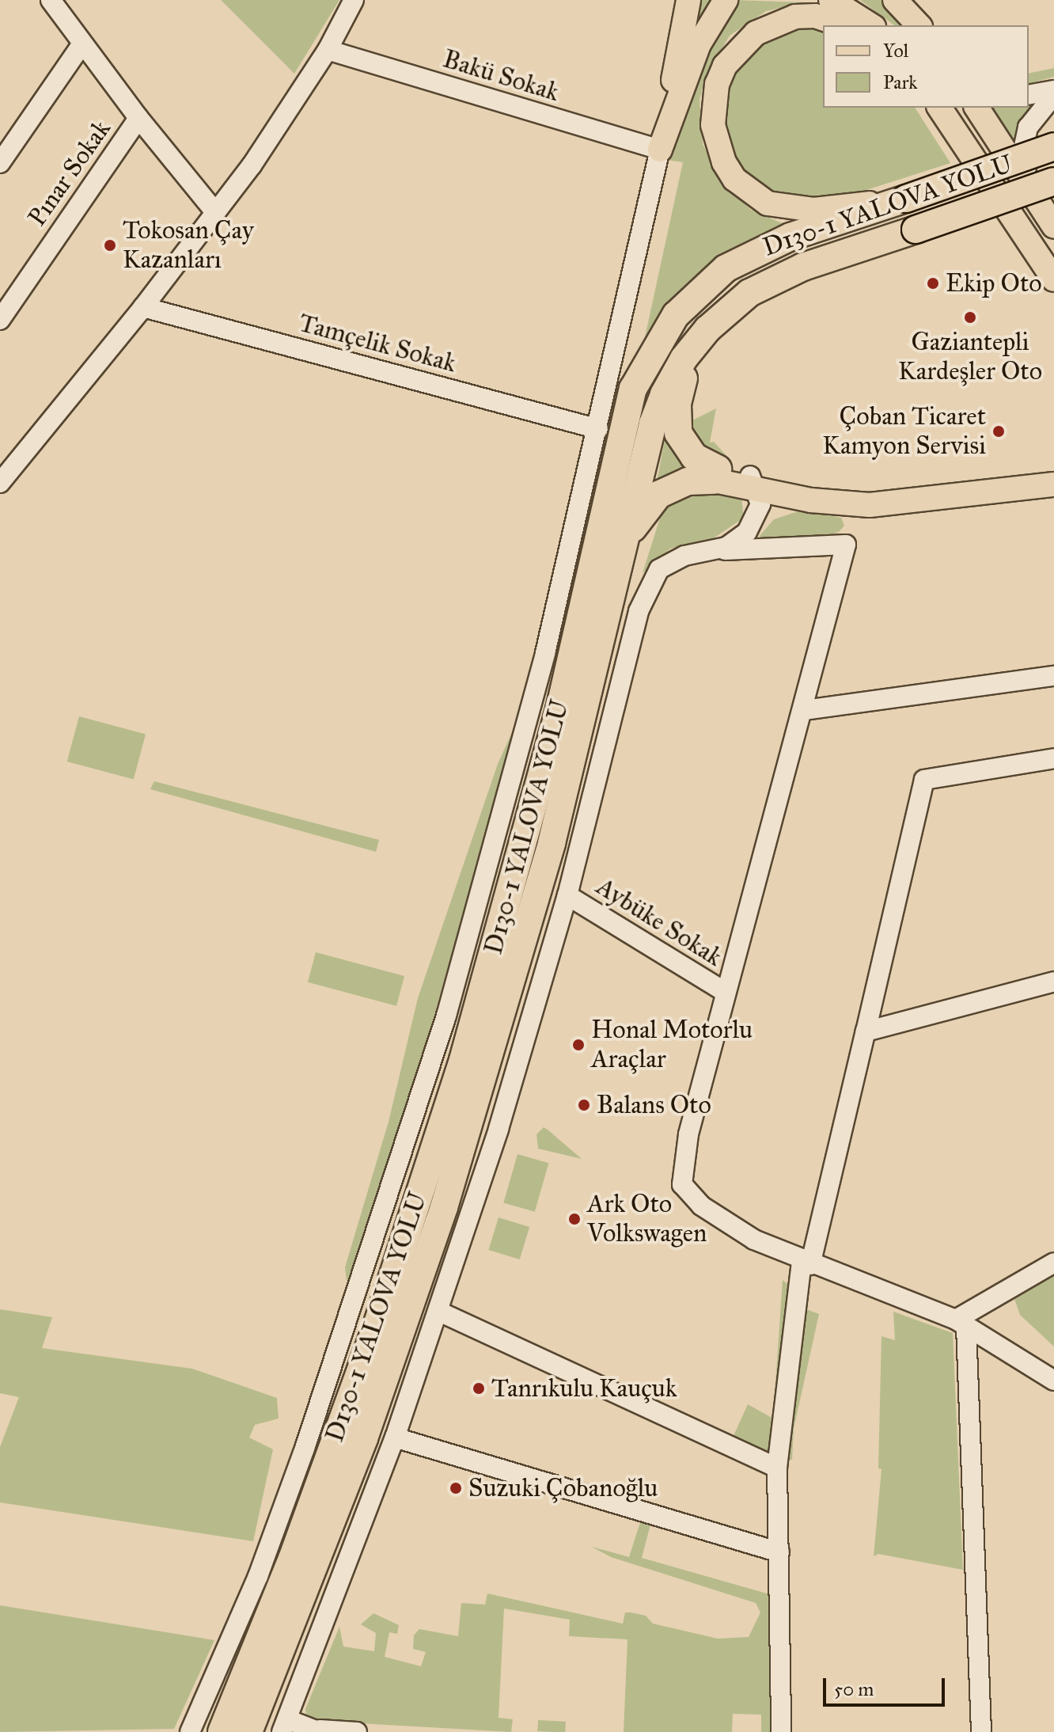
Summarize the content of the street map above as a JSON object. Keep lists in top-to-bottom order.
{
  "streets": {
    "highway": ["D130-1 YALOVA YOLU"],
    "street": [
      "Bakü Sokak",
      "Pınar Sokak",
      "Tamçelik Sokak",
      "Aybüke Sokak"
    ]
  },
  "places": [
    "Tokosan Çay Kazanları",
    "Ekip Oto",
    "Gaziantepli Kardeşler Oto",
    "Çoban Ticaret Kamyon Servisi",
    "Honal Motorlu Araçlar",
    "Balans Oto",
    "Ark Oto Volkswagen",
    "Tanrıkulu Kauçuk",
    "Suzuki Çobanoğlu"
  ],
  "legend": ["Yol", "Park"],
  "scale_bar": "50 m"
}
